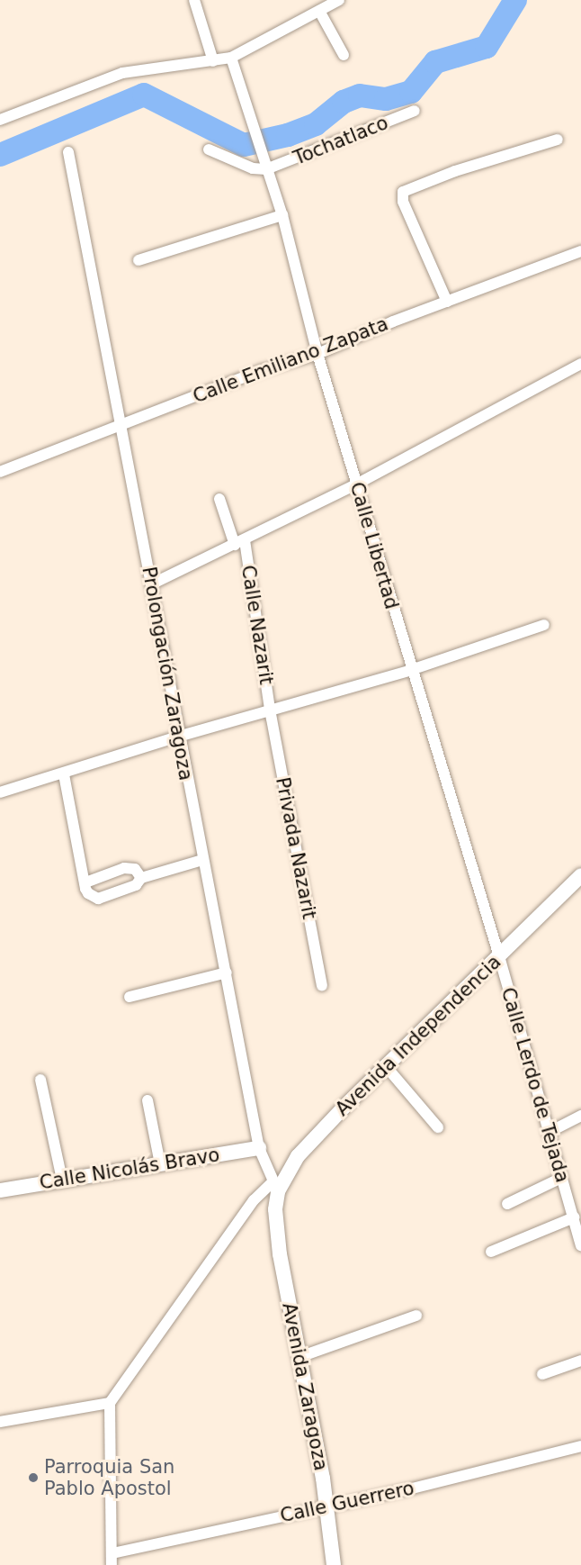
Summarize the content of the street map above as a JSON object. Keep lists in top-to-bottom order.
{
  "streets": {
    "main road": ["Avenida Independencia", "Calle Nicolás Bravo", "Avenida Zaragoza"],
    "street": [
      "Tochatlaco",
      "Calle Emiliano Zapata",
      "Calle Libertad",
      "Calle Nazarit",
      "Prolongación Zaragoza",
      "Privada Nazarit",
      "Calle Lerdo de Tejada",
      "Calle Guerrero"
    ]
  },
  "crossings": [
    ["Tochatlaco", "Calle Libertad"],
    ["Calle Emiliano Zapata", "Calle Libertad"],
    ["Calle Emiliano Zapata", "Prolongación Zaragoza"],
    ["Calle Libertad", "Avenida Independencia"],
    ["Calle Libertad", "Calle Lerdo de Tejada"],
    ["Calle Nazarit", "Privada Nazarit"],
    ["Prolongación Zaragoza", "Avenida Independencia"],
    ["Prolongación Zaragoza", "Calle Nicolás Bravo"],
    ["Avenida Independencia", "Calle Lerdo de Tejada"],
    ["Avenida Independencia", "Avenida Zaragoza"],
    ["Avenida Zaragoza", "Calle Guerrero"]
  ],
  "places": ["Parroquia San Pablo Apostol"]
}
